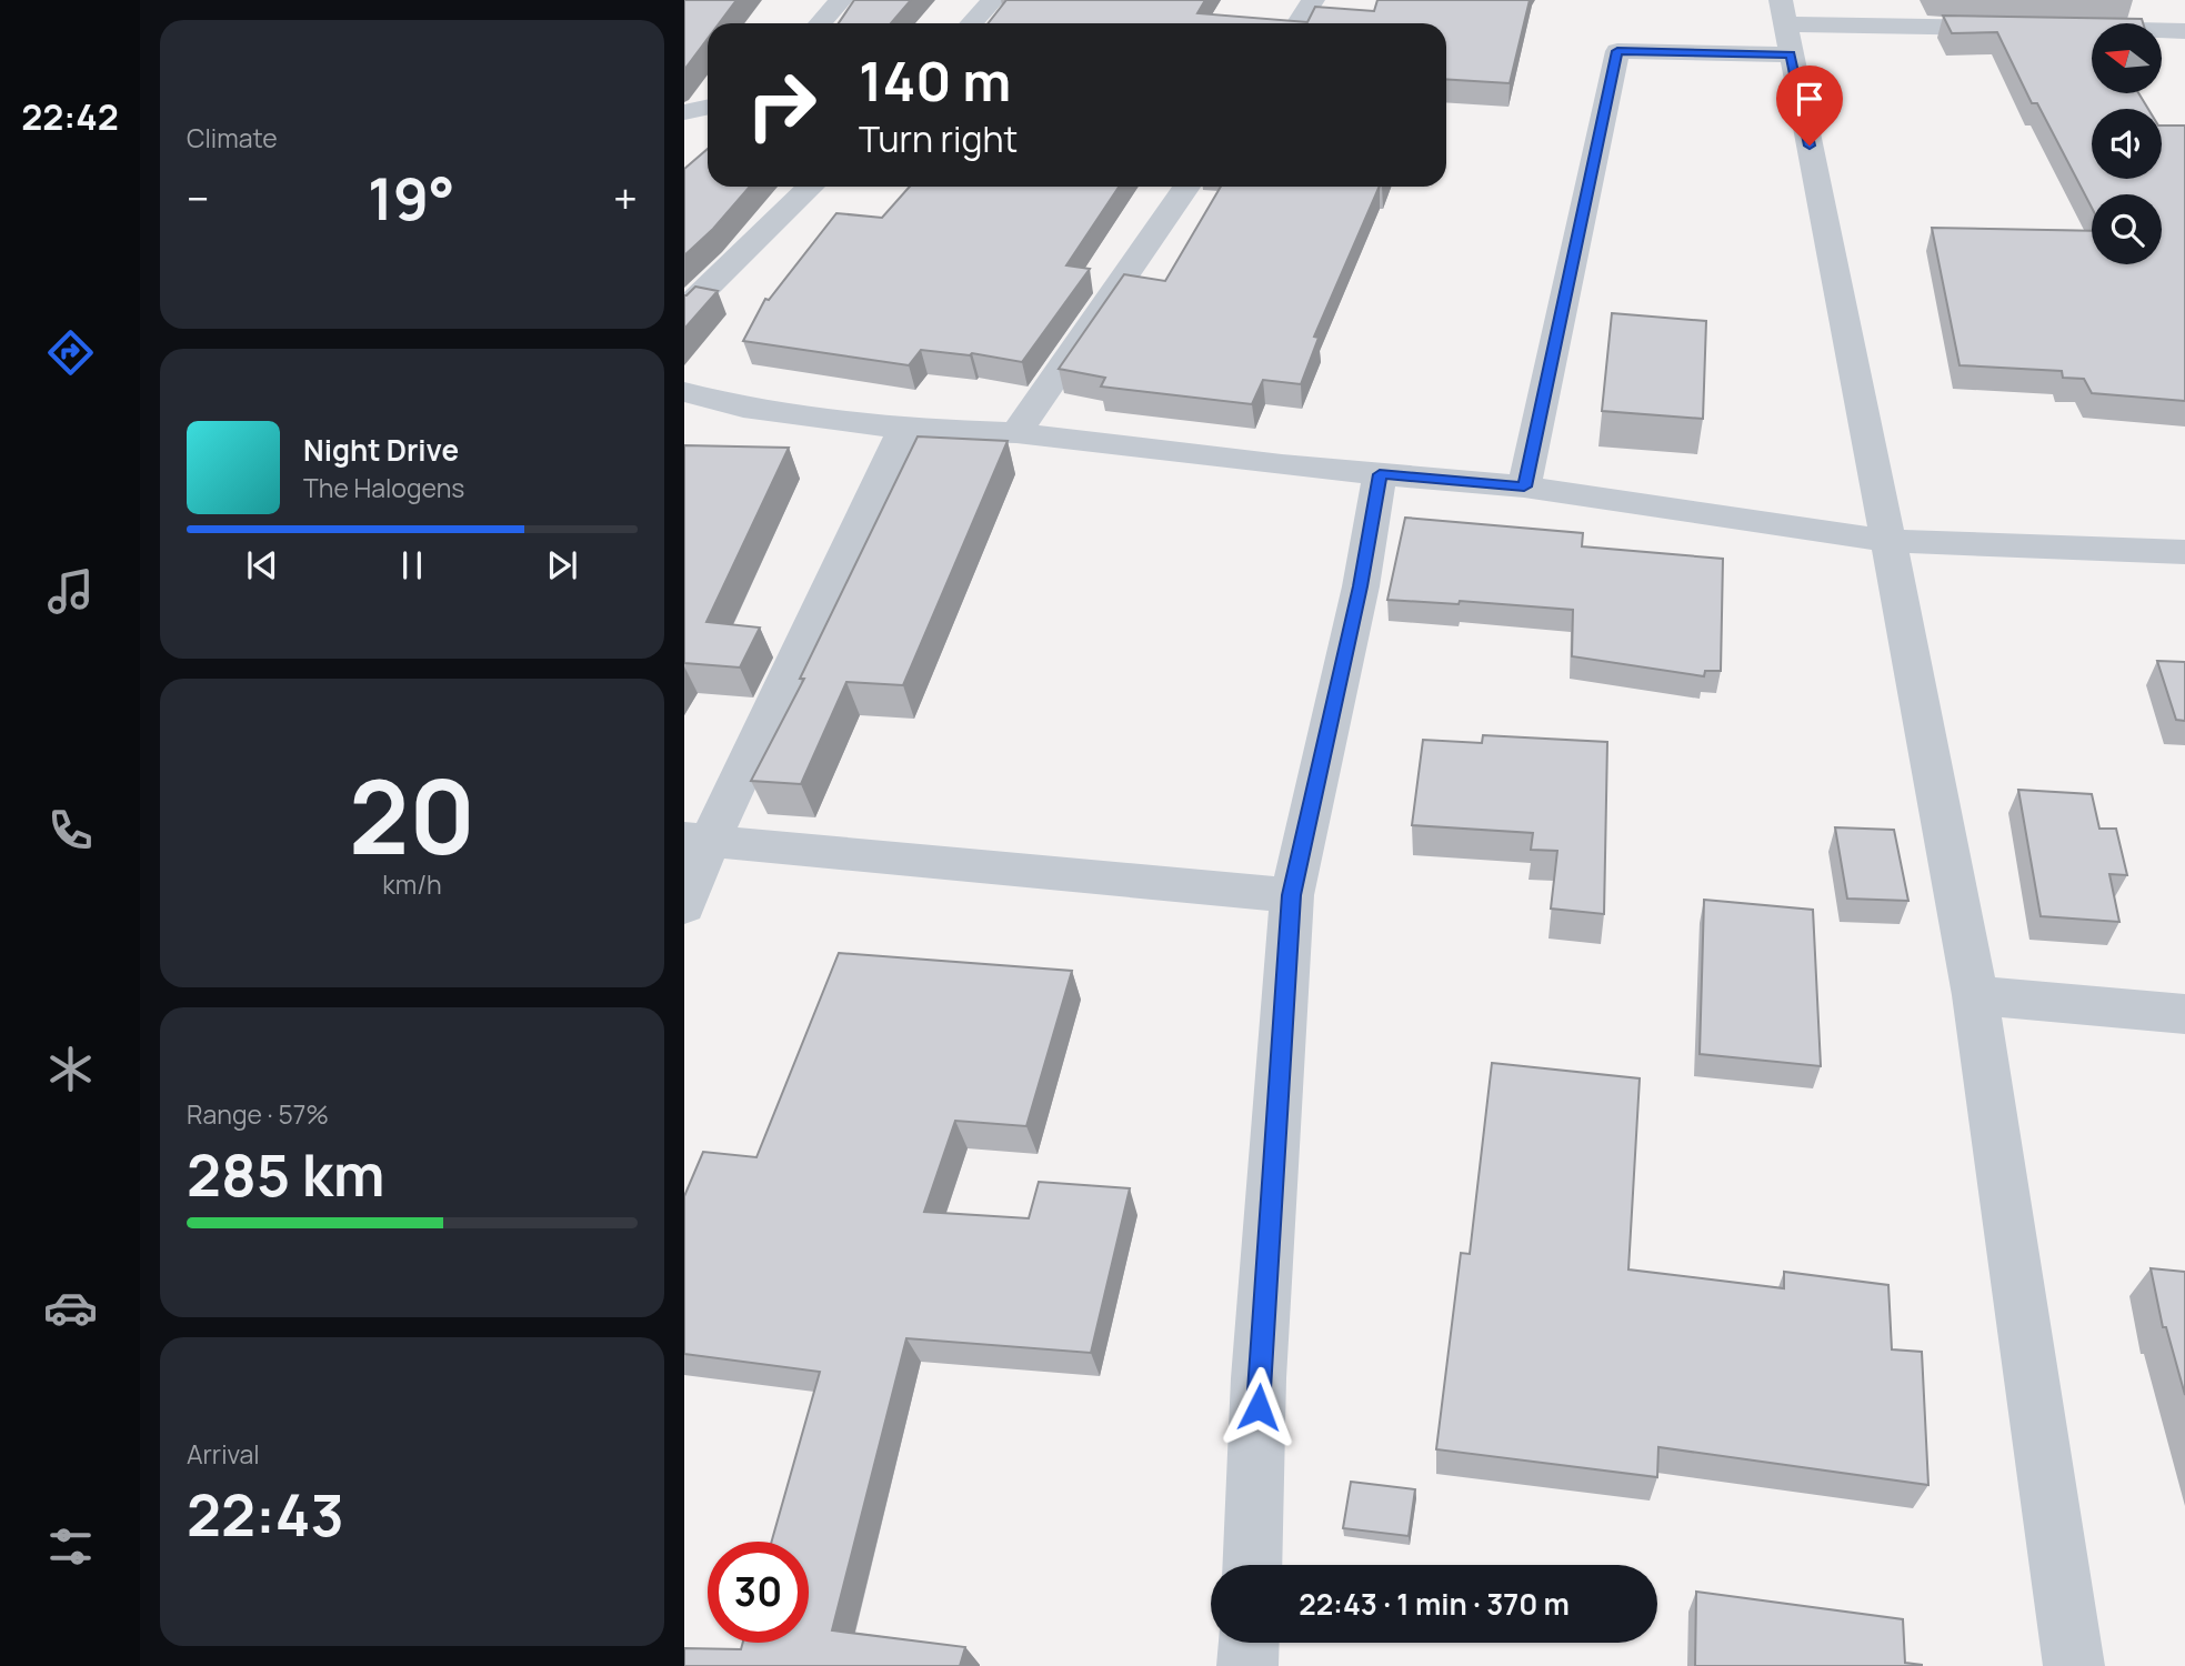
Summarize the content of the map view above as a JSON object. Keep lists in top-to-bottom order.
{
  "north": "left",
  "page": {
    "tabs": "22:42",
    "tile": [
      "Climate",
      ["20", "km/h"],
      ["Range · 57%", "285 km"],
      ["Arrival", "22:43"]
    ],
    "turn": ["140 m", "Turn right"],
    "heat": ["−", "19°", "+"],
    "song": ["Night Drive", "The Halogens"],
    "limit": "30",
    "trip": "22:43 · 1 min · 370 m"
  }
}
